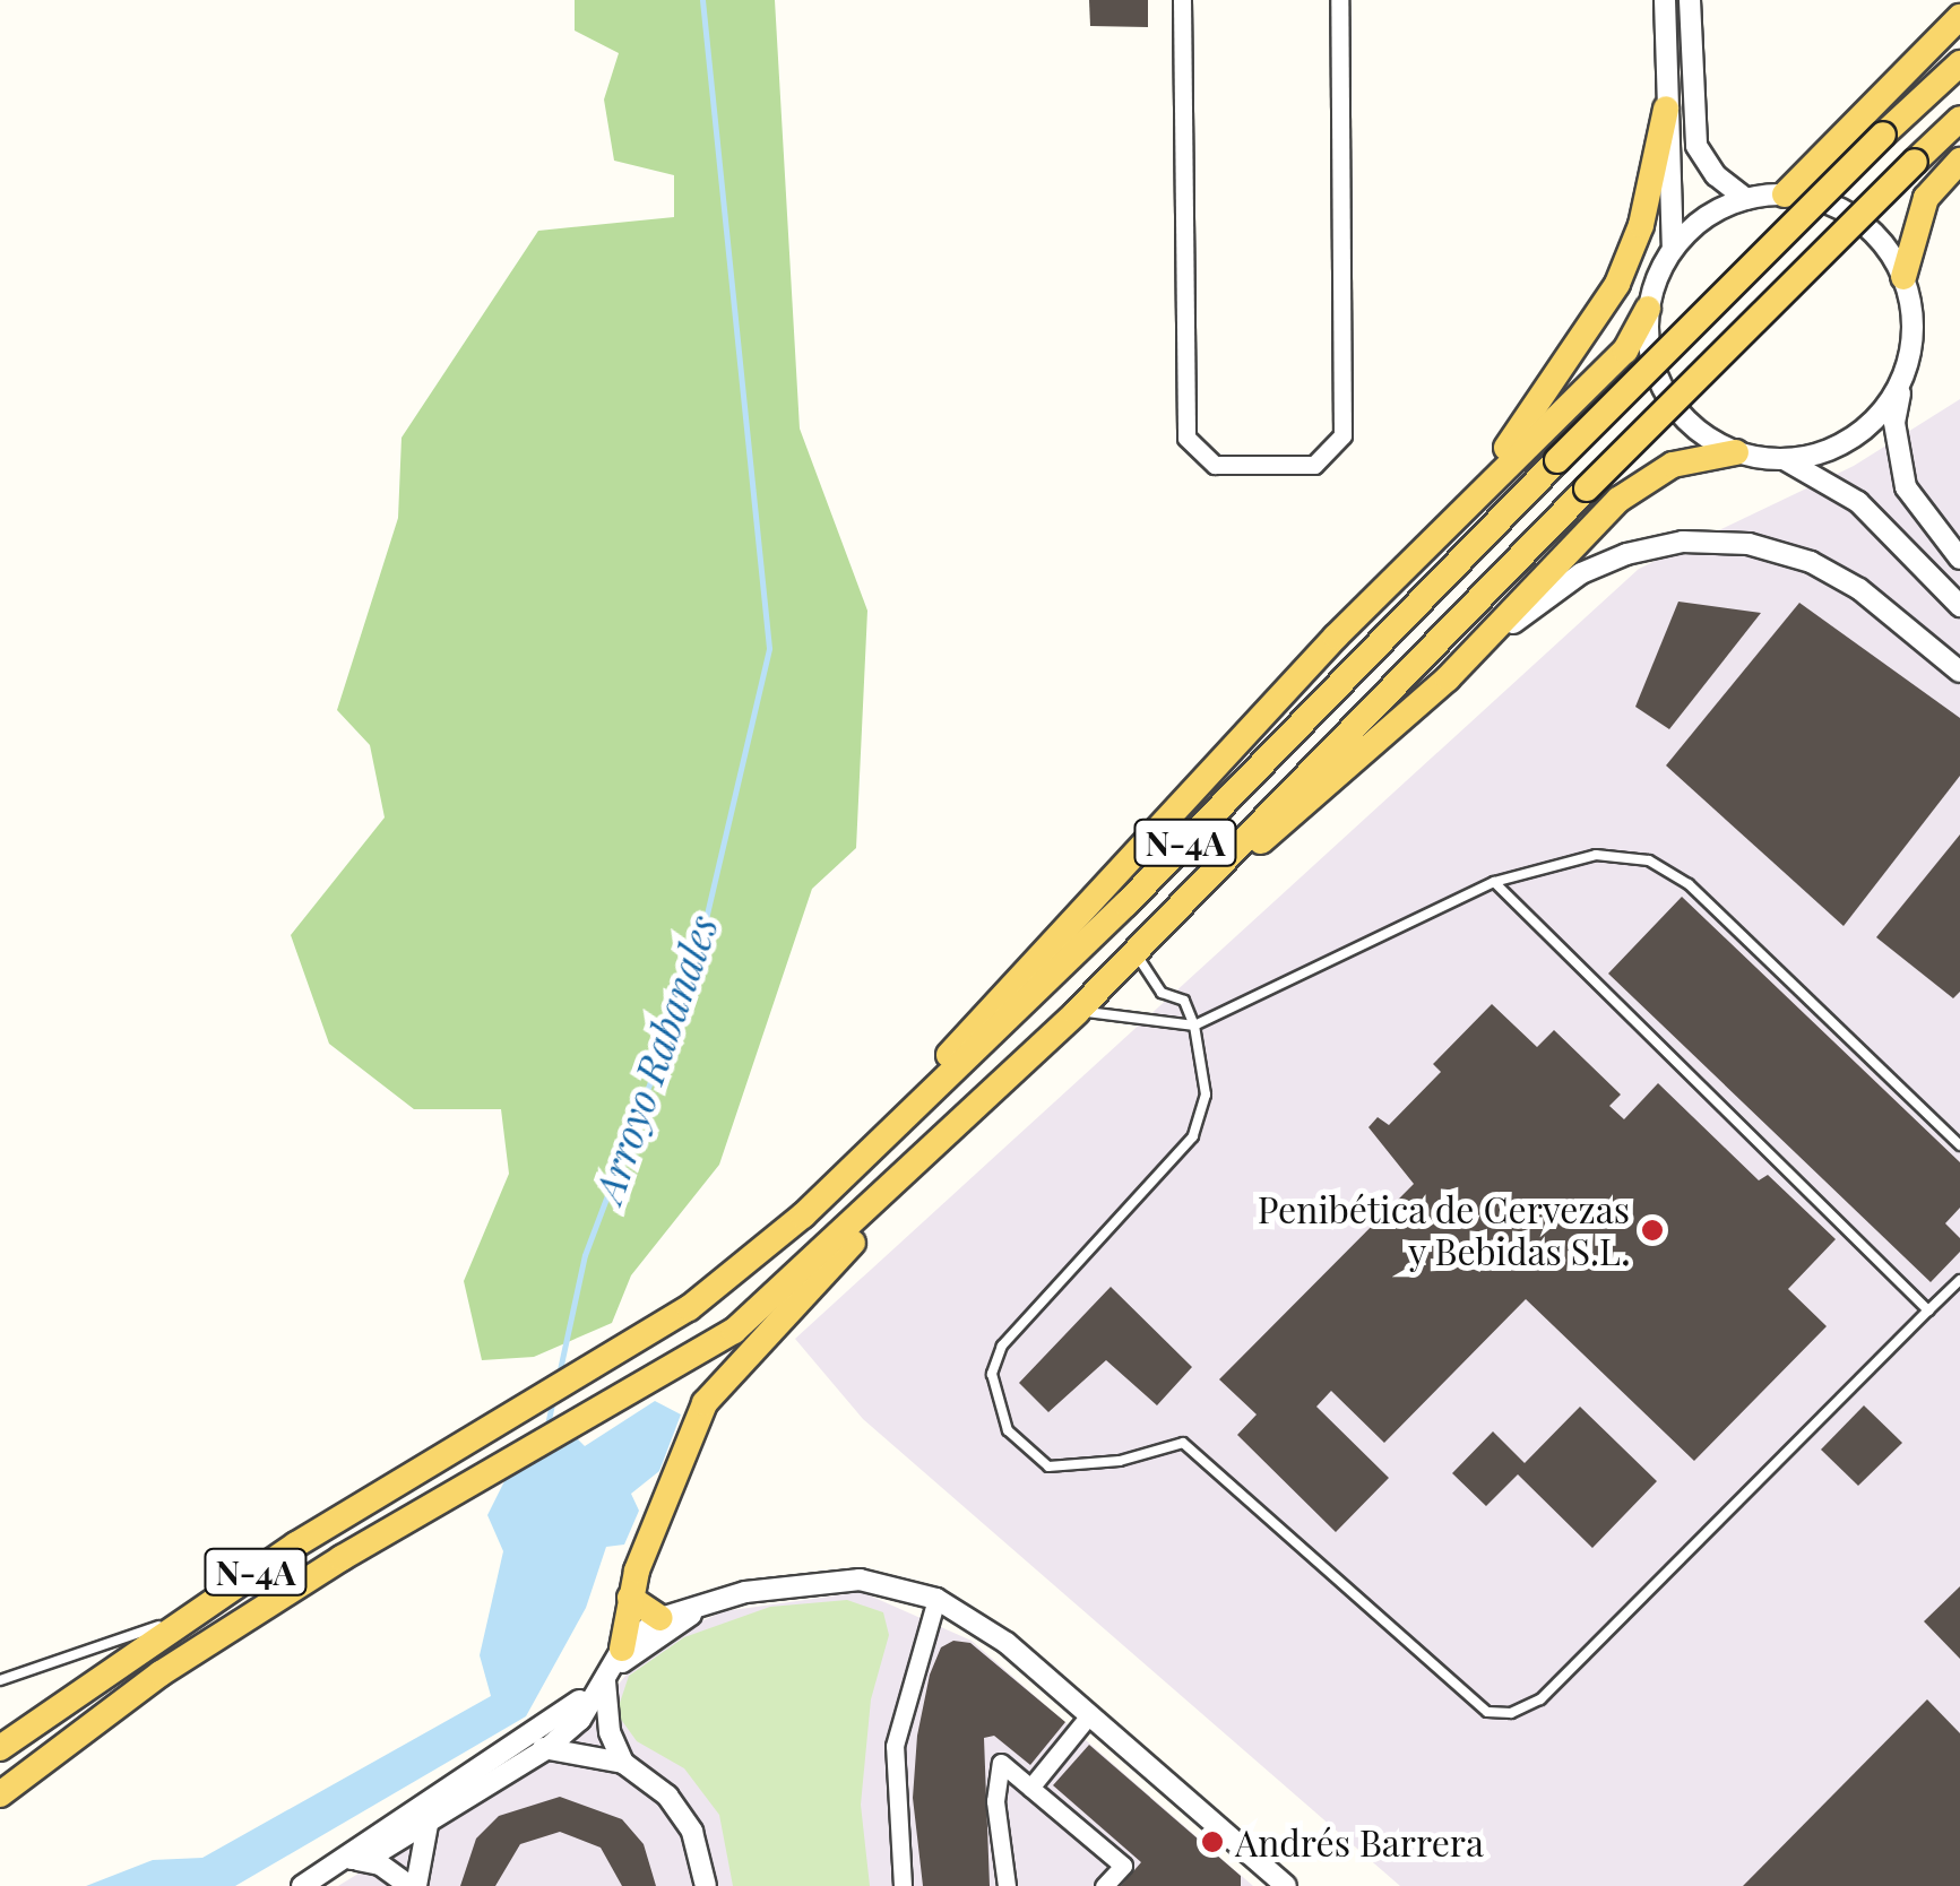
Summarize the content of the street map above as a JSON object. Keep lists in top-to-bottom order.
{
  "streets": {
    "main road": ["N-4A"]
  },
  "water": ["Arroyo Rabanales"],
  "places": ["Penibética de Cervezas y Bebidas S.L.", "Andrés Barrera"]
}
